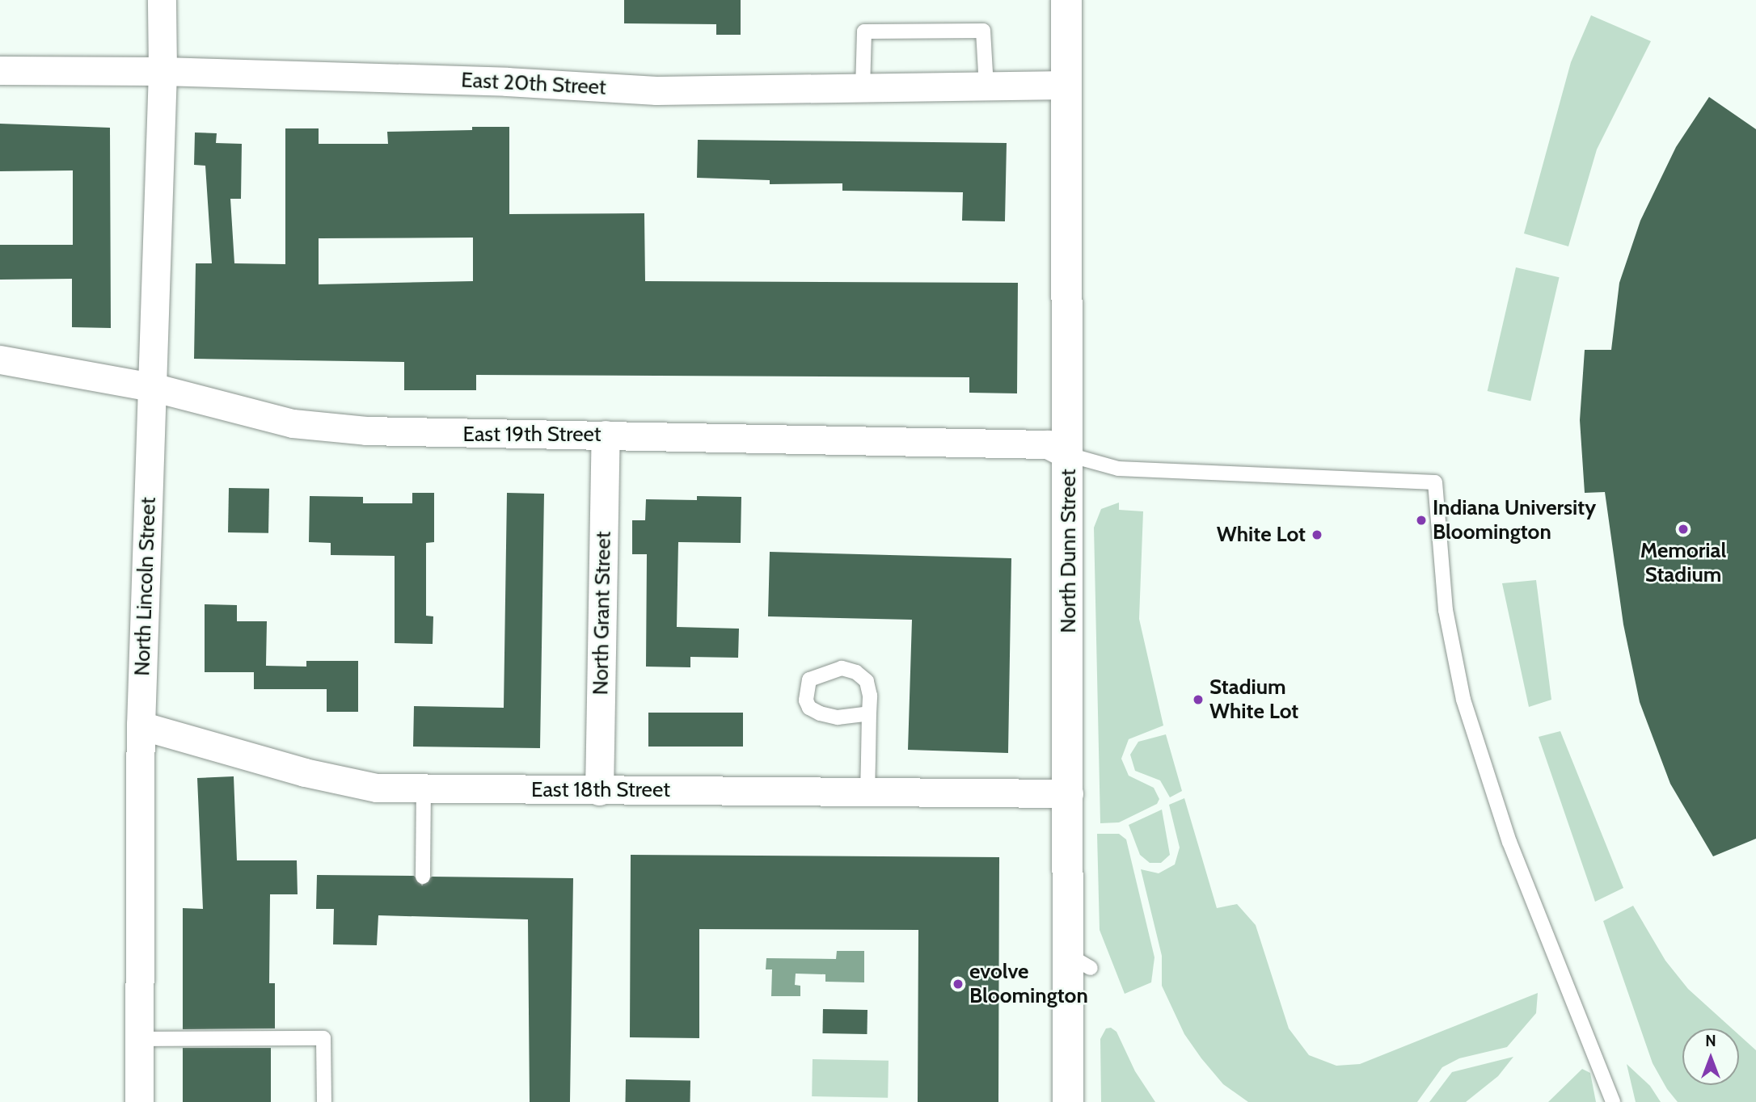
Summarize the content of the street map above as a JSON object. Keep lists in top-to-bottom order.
{
  "streets": {
    "street": [
      "East 20th Street",
      "East 19th Street",
      "North Dunn Street",
      "North Lincoln Street",
      "North Grant Street",
      "East 18th Street"
    ]
  },
  "crossings": [
    ["East 20th Street", "North Dunn Street"],
    ["East 20th Street", "North Lincoln Street"],
    ["East 19th Street", "North Dunn Street"],
    ["East 19th Street", "North Lincoln Street"],
    ["East 19th Street", "North Grant Street"],
    ["North Dunn Street", "East 18th Street"],
    ["North Lincoln Street", "East 18th Street"],
    ["North Grant Street", "East 18th Street"]
  ],
  "places": [
    "Indiana University Bloomington",
    "Memorial Stadium",
    "White Lot",
    "Stadium White Lot",
    "evolve Bloomington"
  ],
  "north": "top"
}
